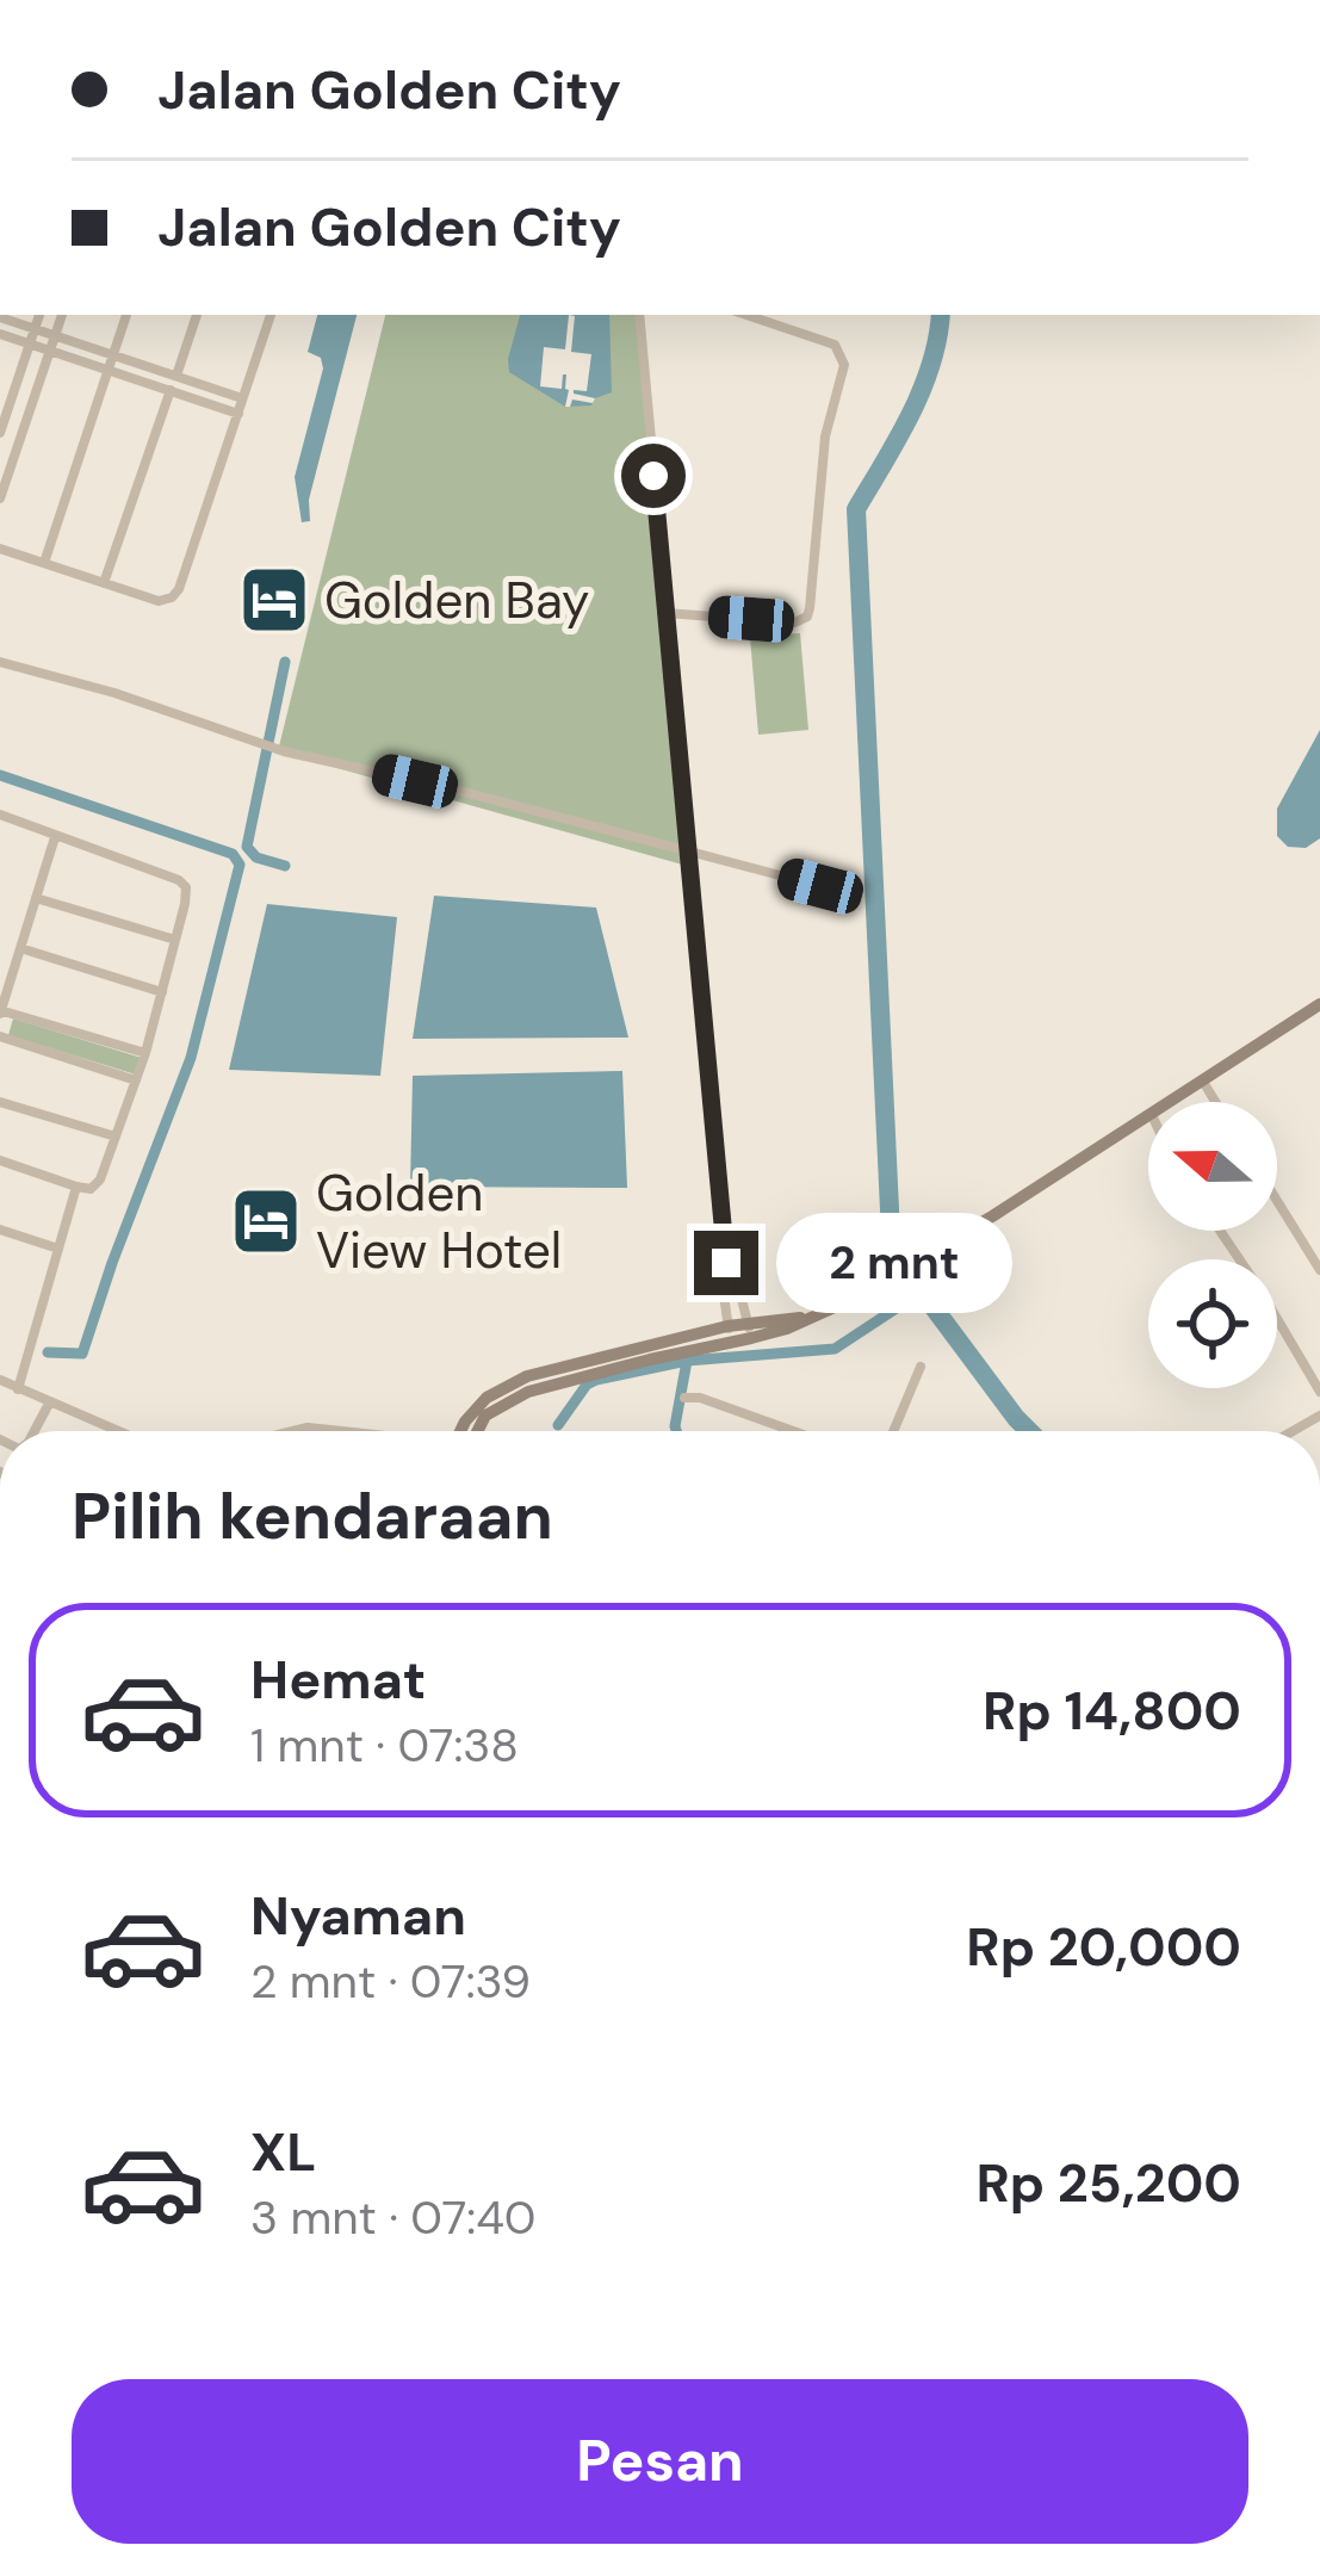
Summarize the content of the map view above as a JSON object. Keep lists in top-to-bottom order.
{
  "places": {
    "hotel": ["Golden Bay", "Golden View Hotel"]
  },
  "north": "left",
  "page": {
    "banner": ["Jalan Golden City", "Jalan Golden City"],
    "bubble": "2 mnt",
    "heading": "Pilih kendaraan",
    "list": [
      {
        "name": "Hemat",
        "note": "1 mnt · 07:38",
        "value": "Rp 14,800"
      },
      {
        "name": "Nyaman",
        "note": "2 mnt · 07:39",
        "value": "Rp 20,000"
      },
      {
        "name": "XL",
        "note": "3 mnt · 07:40",
        "value": "Rp 25,200"
      }
    ],
    "buttons": "Pesan"
  }
}
